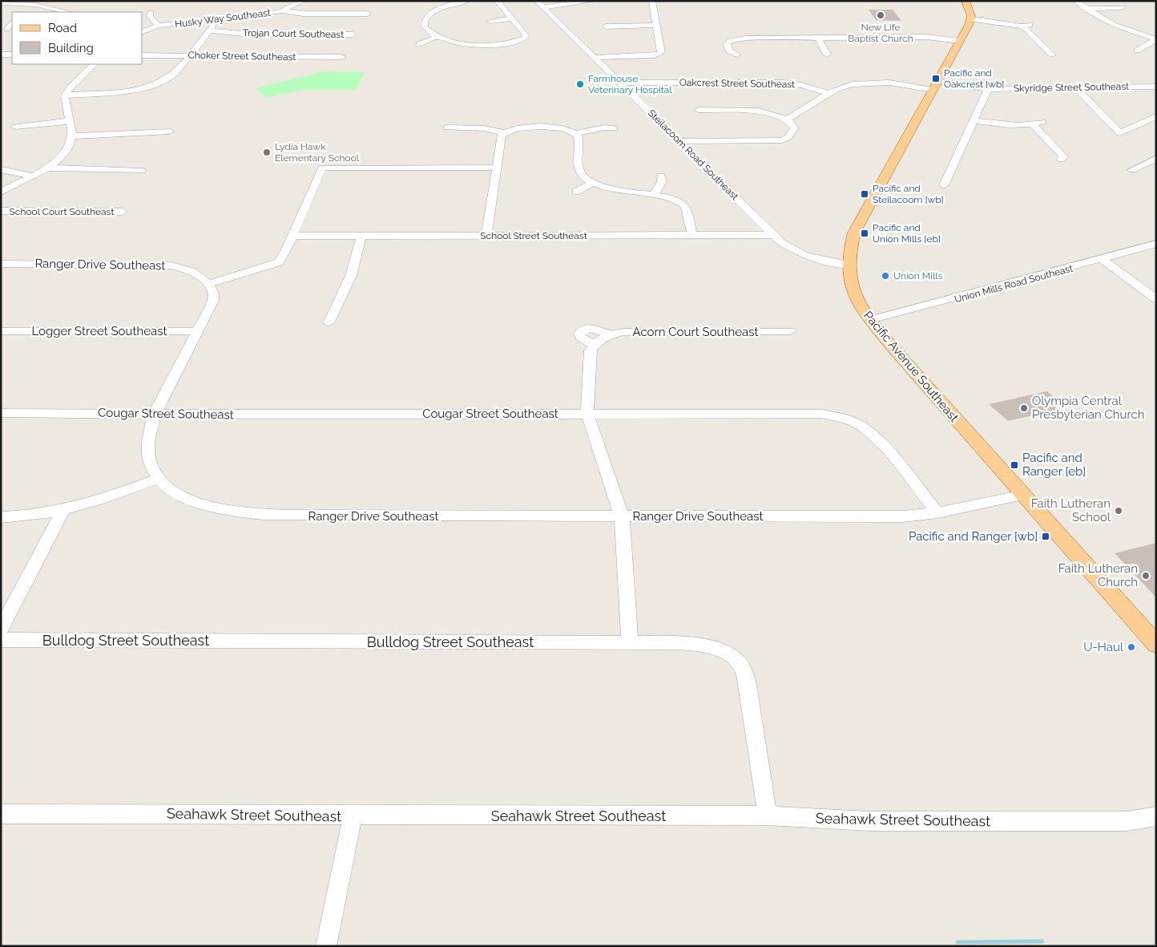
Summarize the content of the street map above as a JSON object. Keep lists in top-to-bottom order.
{
  "streets": {
    "main road": ["Pacific Avenue Southeast"],
    "street": [
      "Husky Way Southeast",
      "Trojan Court Southeast",
      "Choker Street Southeast",
      "Oakcrest Street Southeast",
      "Skyridge Street Southeast",
      "Steilacoom Road Southeast",
      "School Court Southeast",
      "School Street Southeast",
      "Ranger Drive Southeast",
      "Union Mills Road Southeast",
      "Logger Street Southeast",
      "Acorn Court Southeast",
      "Cougar Street Southeast",
      "Bulldog Street Southeast",
      "Seahawk Street Southeast"
    ]
  },
  "crossings": [
    ["Oakcrest Street Southeast", "Skyridge Street Southeast"],
    ["Oakcrest Street Southeast", "Steilacoom Road Southeast"],
    ["Skyridge Street Southeast", "Pacific Avenue Southeast"],
    ["Steilacoom Road Southeast", "School Street Southeast"],
    ["Steilacoom Road Southeast", "Pacific Avenue Southeast"],
    ["Ranger Drive Southeast", "Logger Street Southeast"],
    ["Ranger Drive Southeast", "Pacific Avenue Southeast"],
    ["Ranger Drive Southeast", "Cougar Street Southeast"],
    ["Union Mills Road Southeast", "Pacific Avenue Southeast"],
    ["Acorn Court Southeast", "Cougar Street Southeast"],
    ["Bulldog Street Southeast", "Seahawk Street Southeast"]
  ],
  "places": {
    "other": [
      "New Life Baptist Church",
      "Farmhouse Veterinary Hospital",
      "Lydia Hawk Elementary School",
      "Union Mills",
      "Olympia Central Presbyterian Church",
      "Faith Lutheran School",
      "Faith Lutheran Church",
      "U-Haul"
    ],
    "transit": [
      "Pacific and Oakcrest [wb]",
      "Pacific and Steilacoom [wb]",
      "Pacific and Union Mills [eb]",
      "Pacific and Ranger [eb]",
      "Pacific and Ranger [wb]"
    ]
  },
  "legend": ["Road", "Building"]
}
